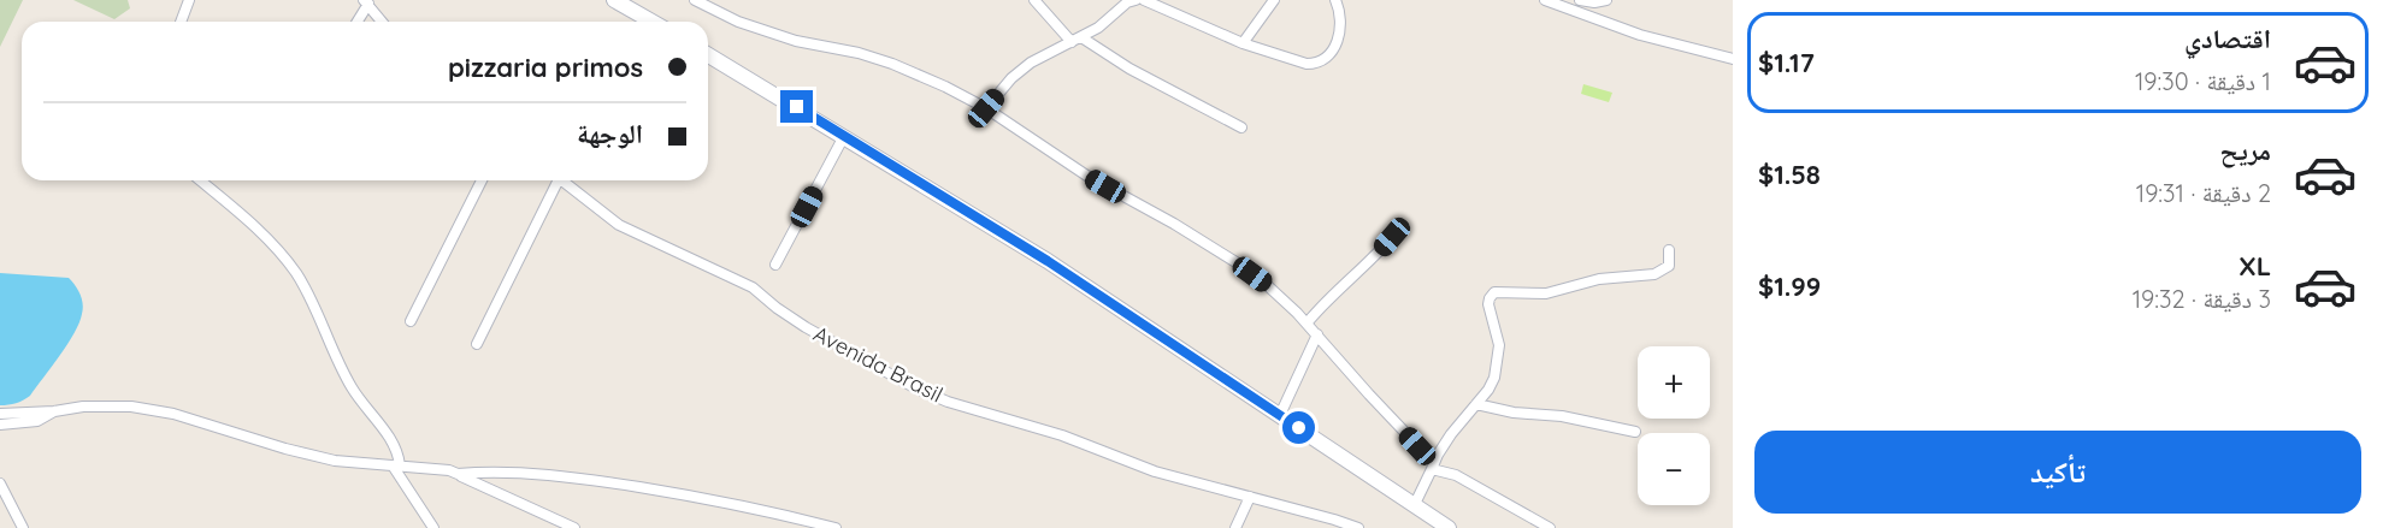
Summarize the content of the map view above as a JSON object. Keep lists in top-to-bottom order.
{
  "streets": {
    "street": ["Avenida Brasil"]
  },
  "page": {
    "list": [
      {
        "name": "اقتصادي",
        "note": "1 دقيقة · 19:30",
        "value": "$1.17"
      },
      {
        "name": "مريح",
        "note": "2 دقيقة · 19:31",
        "value": "$1.58"
      },
      {
        "name": "XL",
        "note": "3 دقيقة · 19:32",
        "value": "$1.99"
      }
    ],
    "banner": ["pizzaria primos", "الوجهة"],
    "map_buttons": ["+", "−"],
    "buttons": "تأكيد"
  }
}
